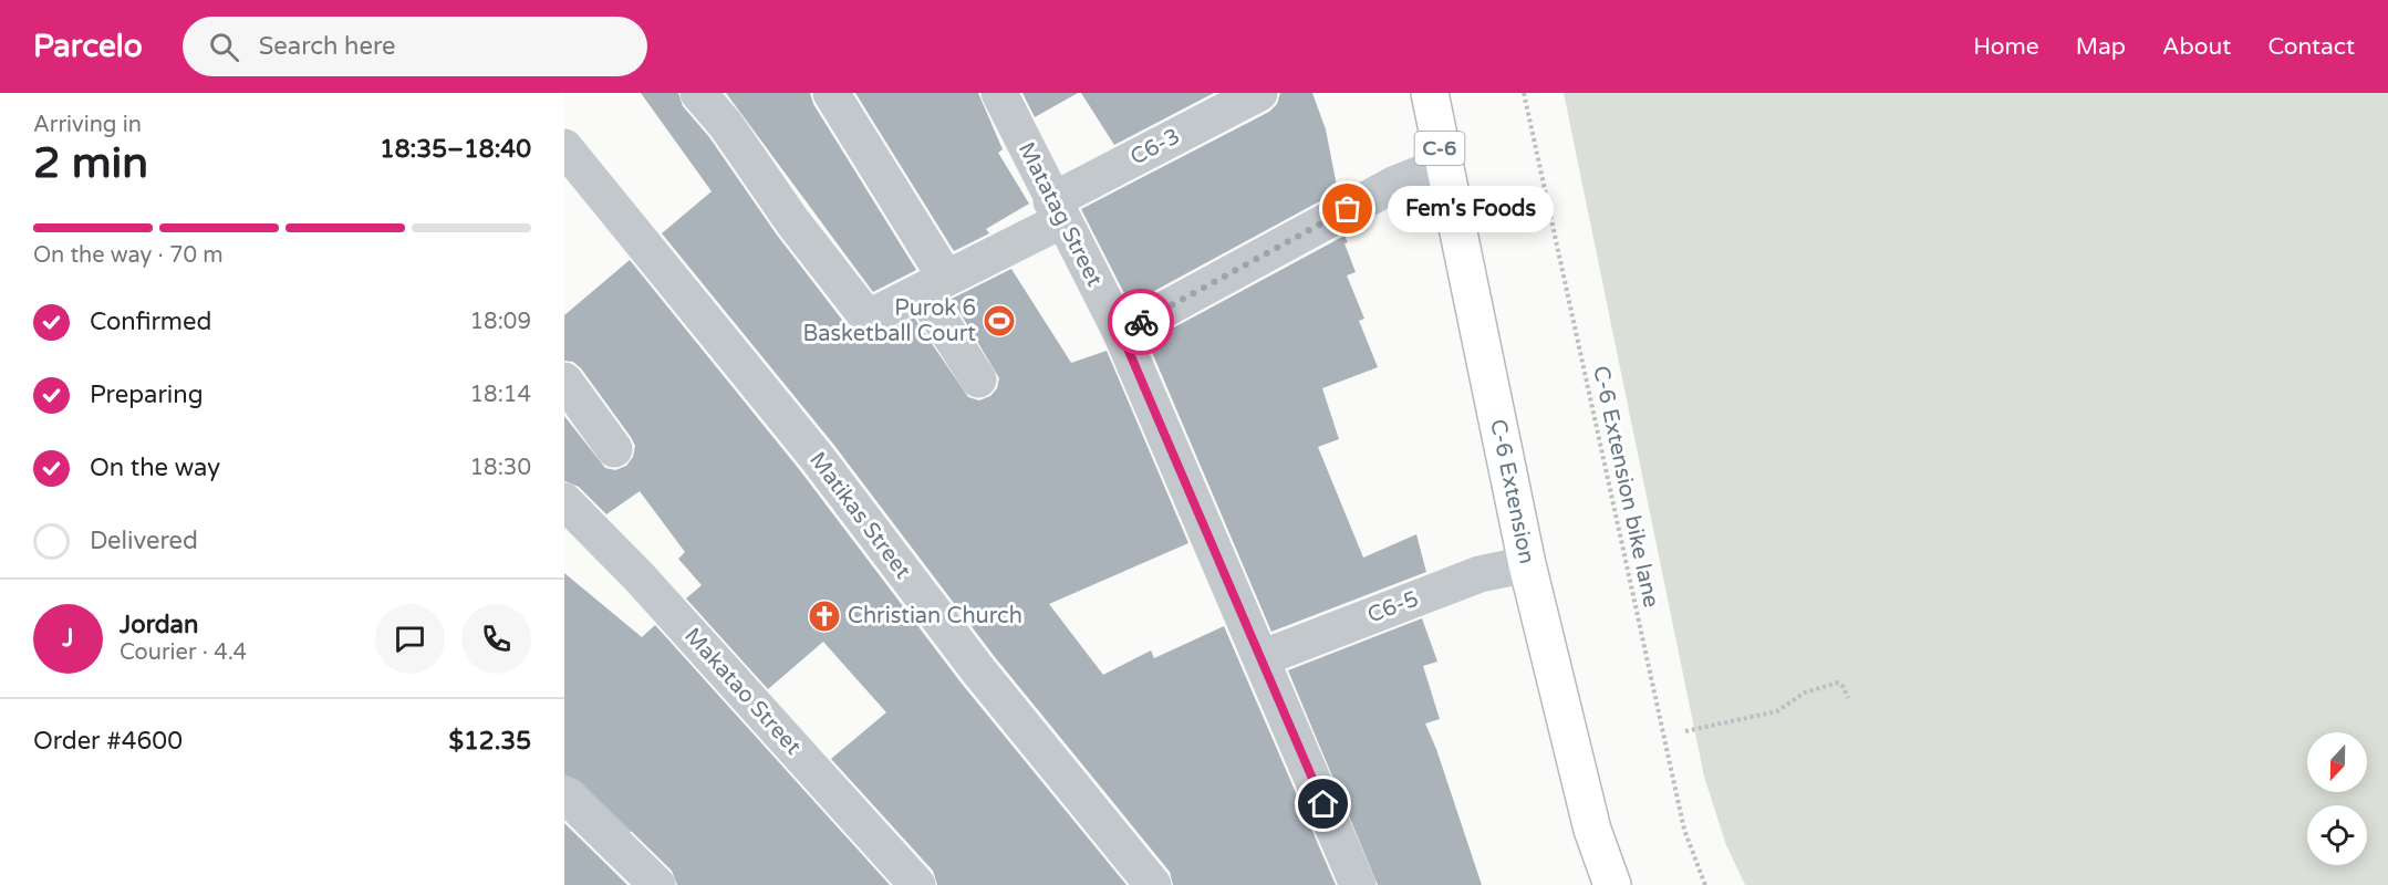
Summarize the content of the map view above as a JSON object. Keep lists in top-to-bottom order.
{
  "streets": {
    "main road": ["C-6", "C-6 Extension"],
    "street": [
      "C6-3",
      "Matatag Street",
      "Matikas Street",
      "C6-5",
      "Makatao Street"
    ],
    "path": ["C-6 Extension bike lane"]
  },
  "crossings": [
    ["C6-3", "Matatag Street"],
    ["Matatag Street", "C6-5"],
    ["C-6 Extension", "C6-5"]
  ],
  "places": {
    "other": ["Fem's Foods"],
    "sports": ["Purok 6 Basketball Court"],
    "church": ["Christian Church"]
  },
  "north": "bottom",
  "page": {
    "header": "Parcelo",
    "search": "Search here",
    "nav": [
      "Home",
      "Map",
      "About",
      "Contact"
    ],
    "heading": ["2 min", "Arriving in", "18:35–18:40"],
    "panel": [
      "Jordan",
      "Courier · 4.4",
      "Order #4600",
      "$12.35"
    ],
    "bubble": "Fem's Foods",
    "bar": "On the way · 70 m",
    "list": [
      ["Confirmed", "18:09"],
      ["Preparing", "18:14"],
      ["On the way", "18:30"],
      "Delivered"
    ],
    "round": "J"
  }
}
